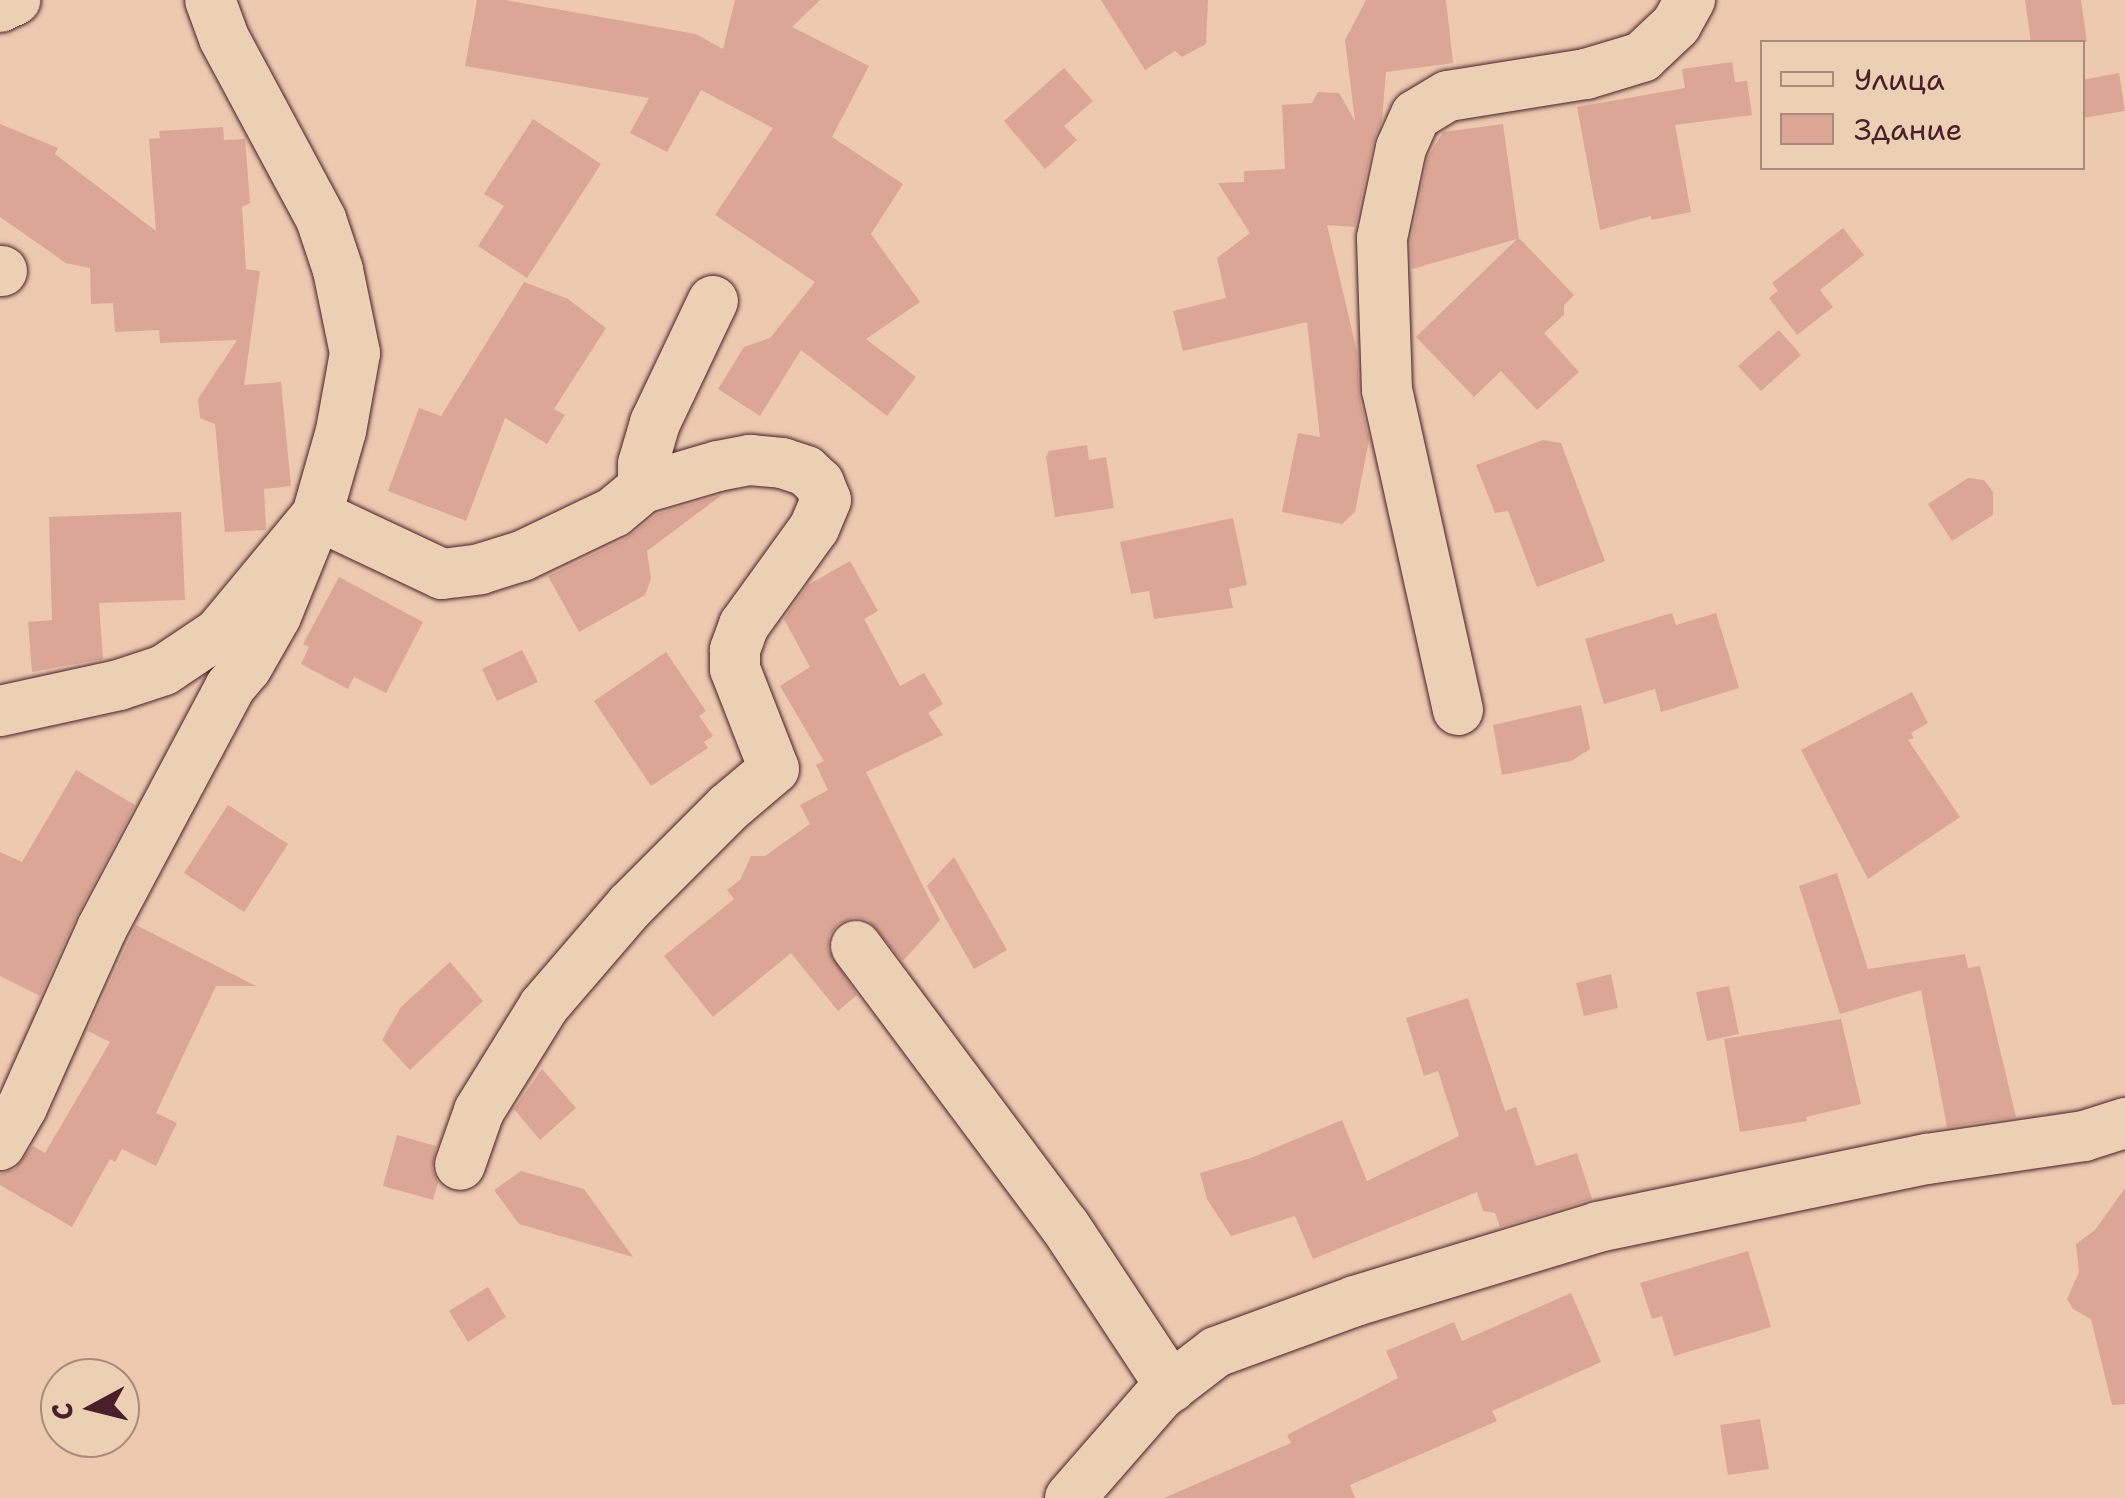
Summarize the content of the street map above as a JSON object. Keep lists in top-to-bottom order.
{
  "legend": ["Улица", "Здание"],
  "north": "left"
}
